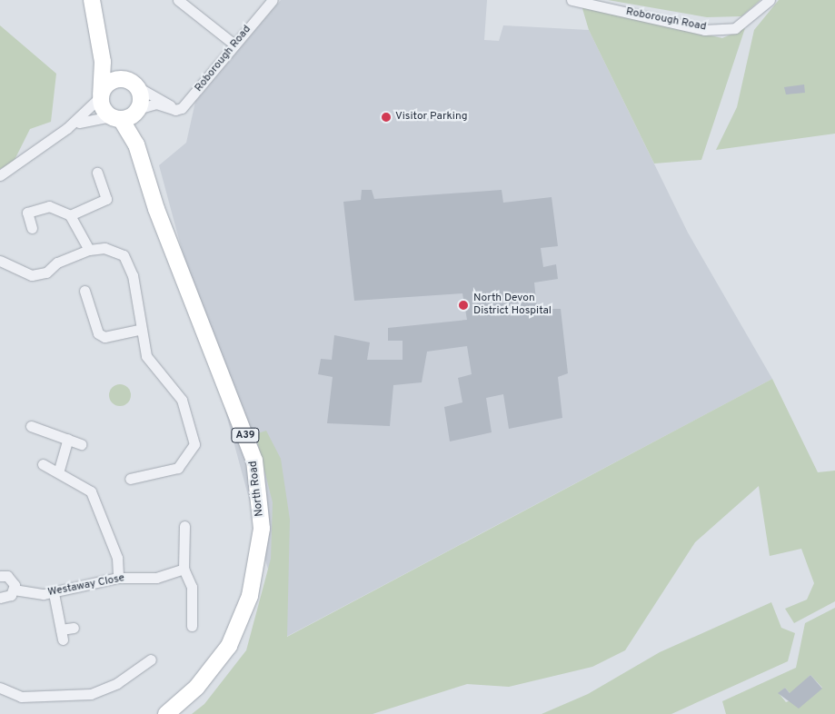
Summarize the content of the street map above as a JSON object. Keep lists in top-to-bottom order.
{
  "streets": {
    "main road": ["A39", "North Road"],
    "street": ["Roborough Road", "Westaway Close"]
  },
  "crossings": [
    ["Roborough Road", "North Road"]
  ],
  "places": ["Visitor Parking", "North Devon District Hospital"]
}
